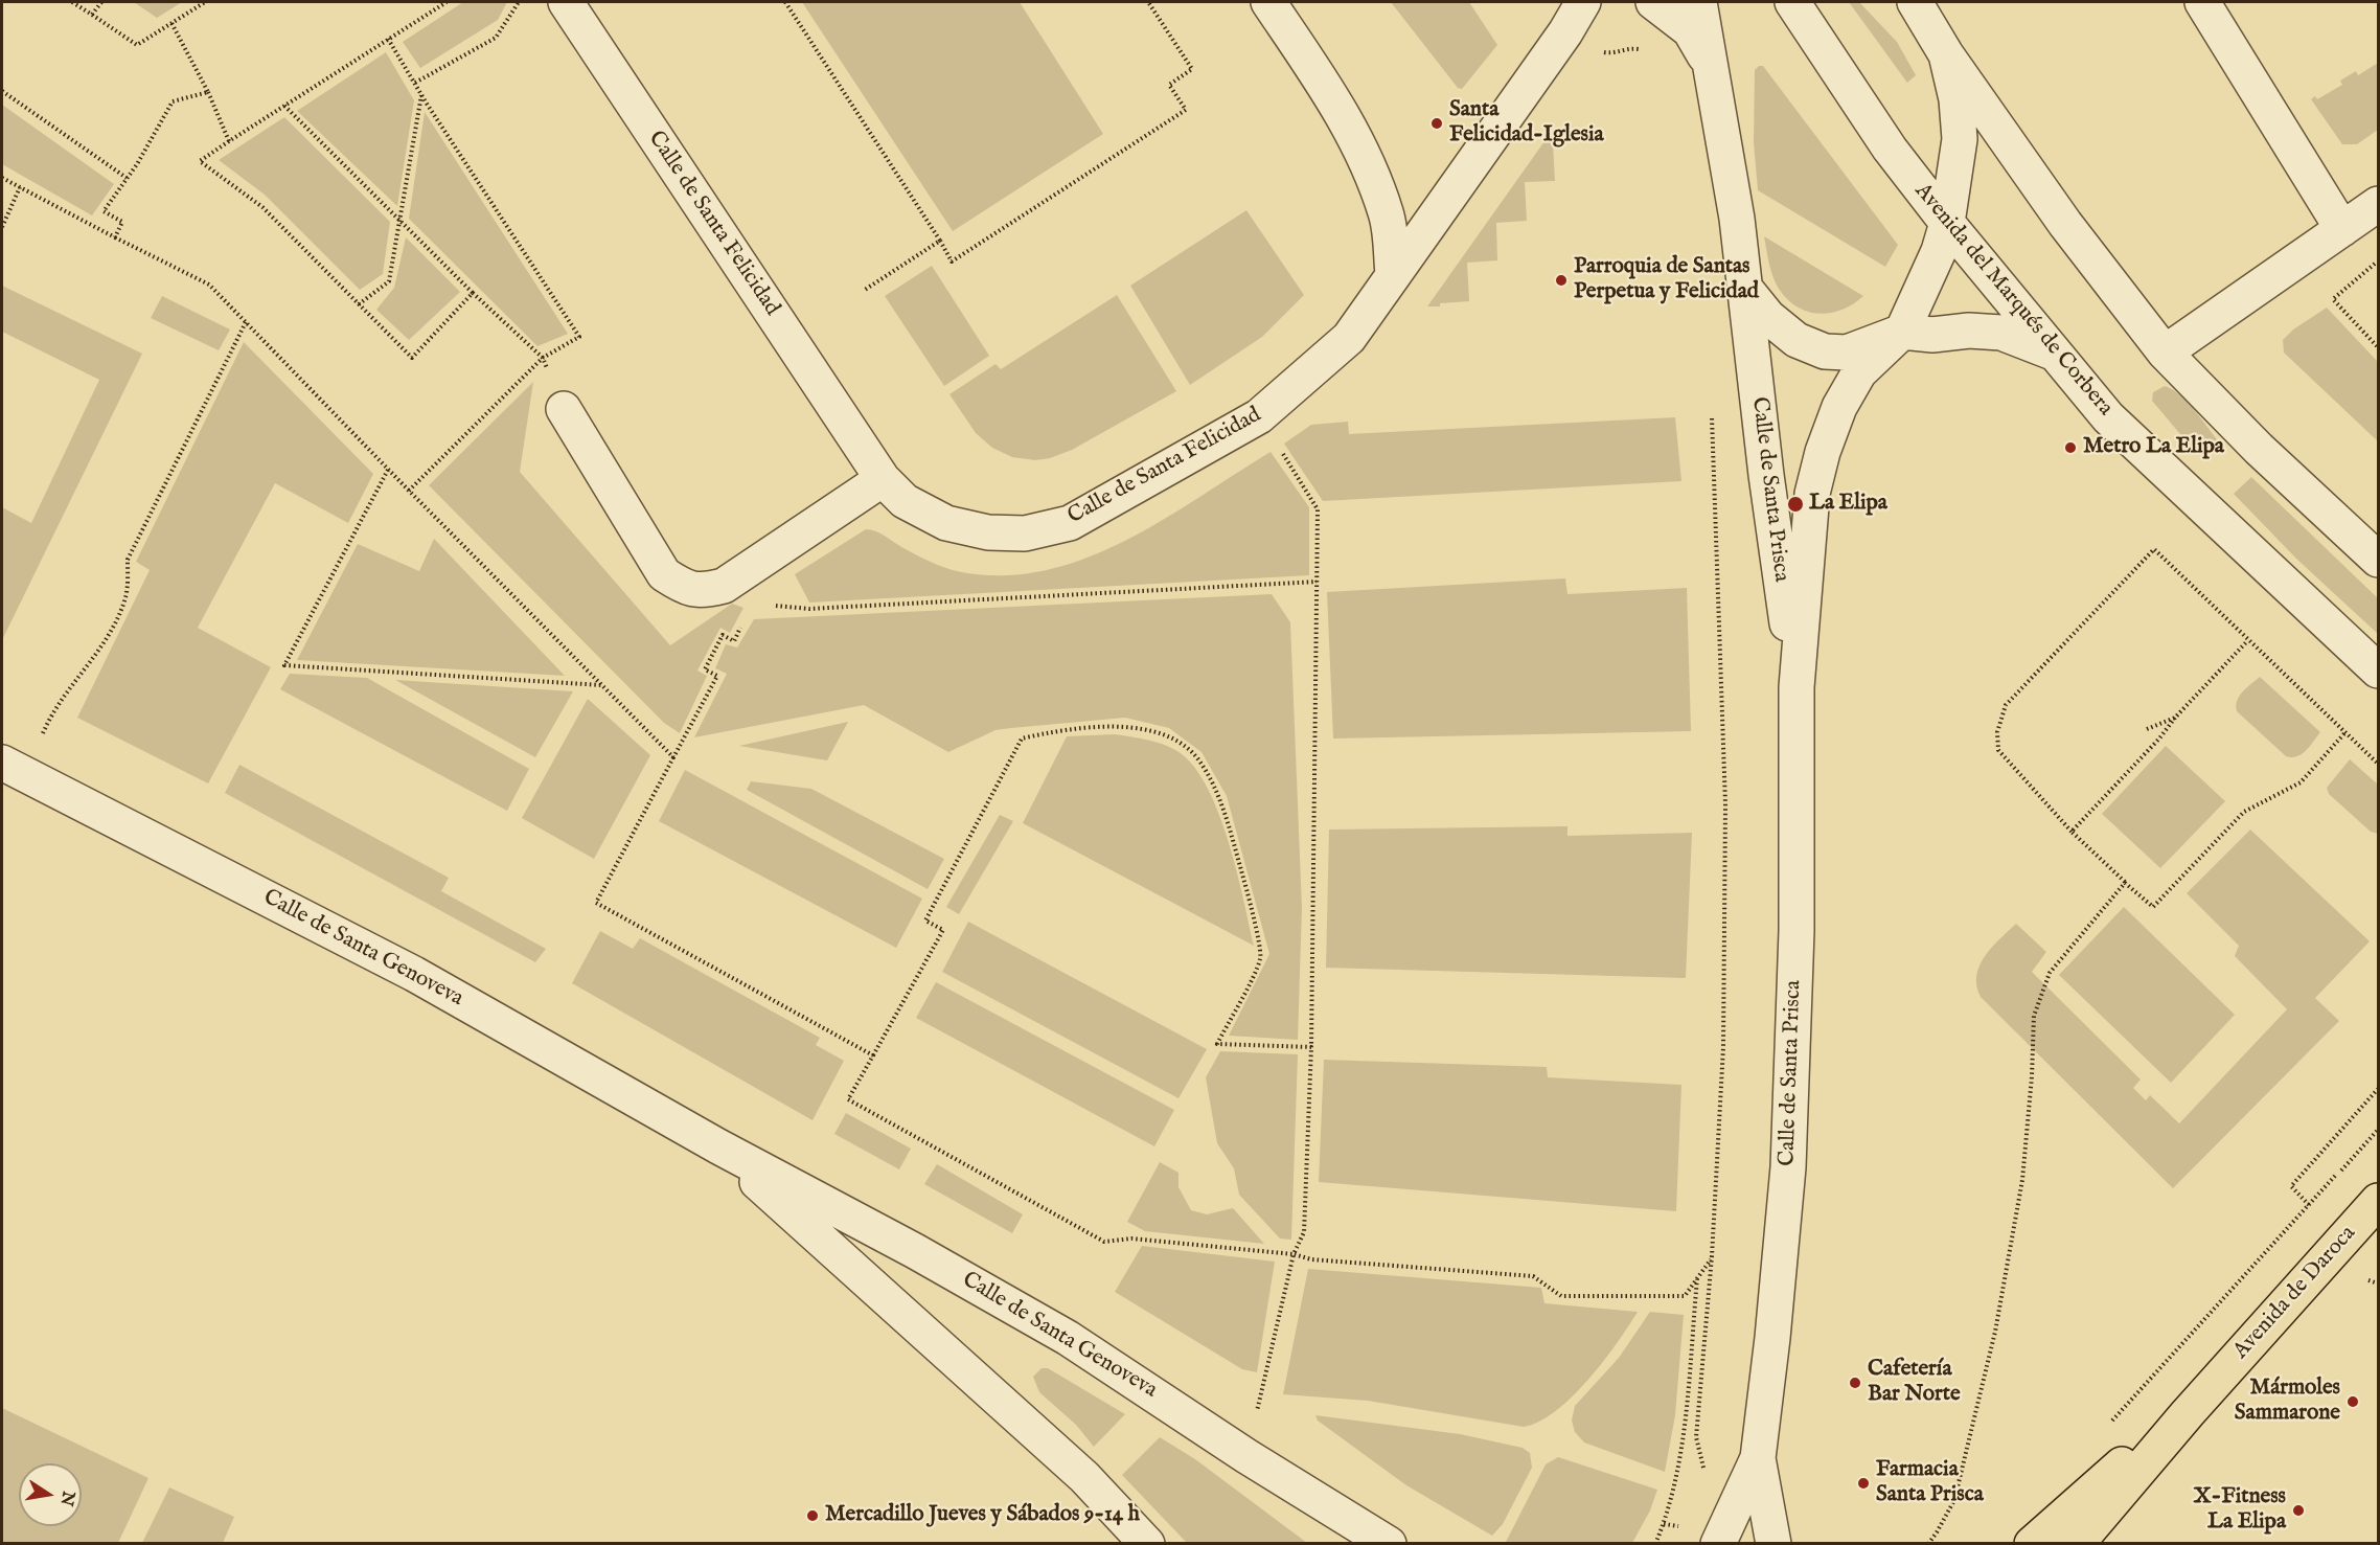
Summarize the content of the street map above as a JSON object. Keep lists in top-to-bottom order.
{
  "streets": {
    "main road": ["Avenida de Daroca"],
    "street": [
      "Calle de Santa Felicidad",
      "Avenida del Marqués de Corbera",
      "Calle de Santa Prisca",
      "Calle de Santa Genoveva"
    ]
  },
  "crossings": [
    ["Avenida del Marqués de Corbera", "Calle de Santa Prisca"]
  ],
  "places": [
    "Santa Felicidad-Iglesia",
    "Parroquia de Santas Perpetua y Felicidad",
    "Metro La Elipa",
    "La Elipa",
    "Cafetería Bar Norte",
    "Mármoles Sammarone",
    "Farmacia Santa Prisca",
    "X-Fitness La Elipa",
    "Mercadillo Jueves y Sábados 9-14 h"
  ],
  "north": "right"
}
